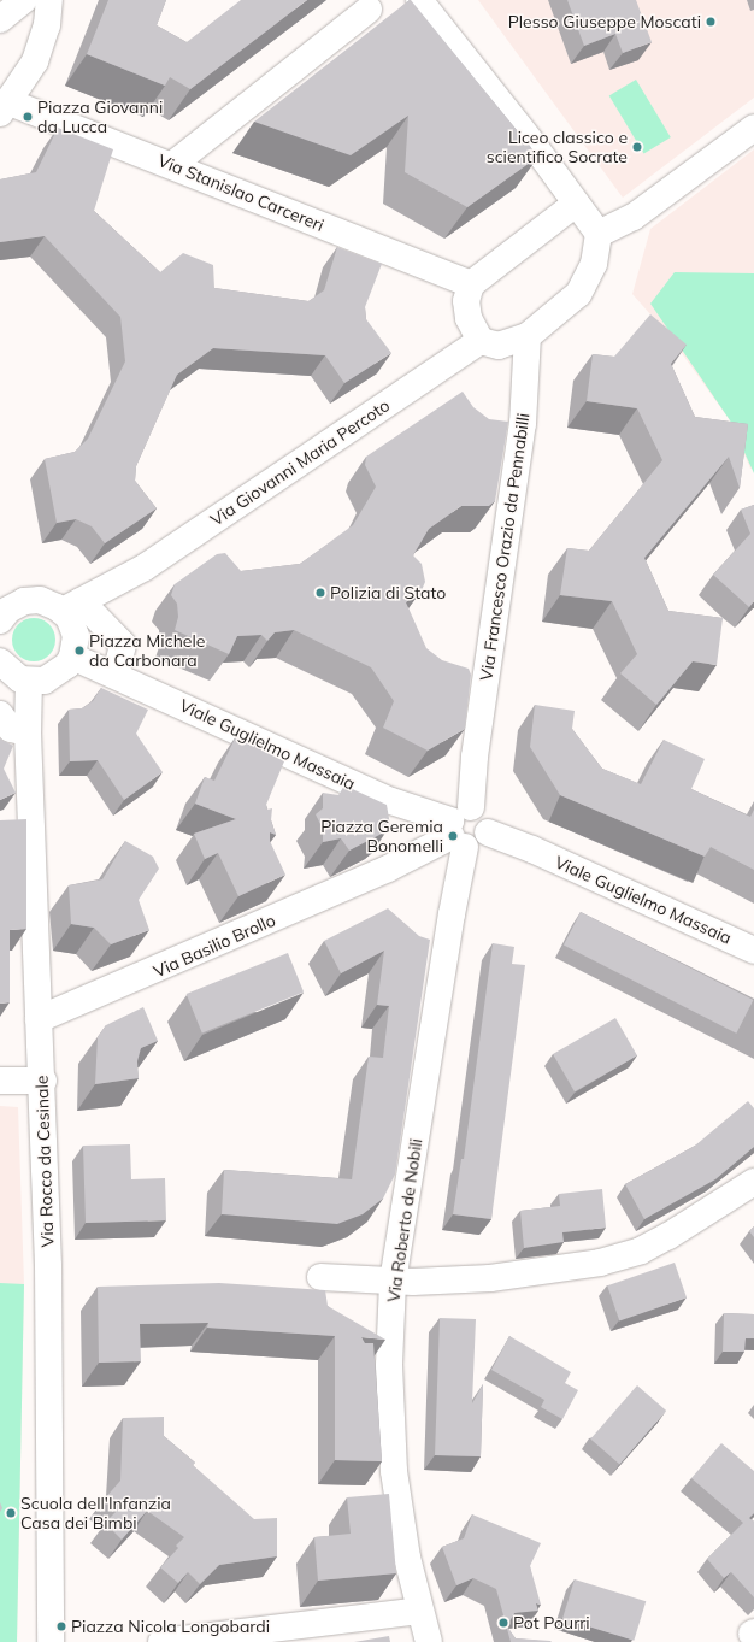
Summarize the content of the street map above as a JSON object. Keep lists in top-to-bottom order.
{
  "streets": {
    "street": [
      "Via Stanislao Carcereri",
      "Via Giovanni Maria Percoto",
      "Via Francesco Orazio da Pennabilli",
      "Viale Guglielmo Massaia",
      "Via Basilio Brollo",
      "Via Rocco da Cesinale",
      "Via Roberto de Nobili"
    ]
  },
  "crossings": [
    ["Via Francesco Orazio da Pennabilli", "Viale Guglielmo Massaia"],
    ["Via Francesco Orazio da Pennabilli", "Via Basilio Brollo"],
    ["Via Francesco Orazio da Pennabilli", "Via Roberto de Nobili"],
    ["Viale Guglielmo Massaia", "Via Basilio Brollo"],
    ["Viale Guglielmo Massaia", "Via Roberto de Nobili"],
    ["Via Basilio Brollo", "Via Rocco da Cesinale"],
    ["Via Basilio Brollo", "Via Roberto de Nobili"]
  ],
  "places": [
    "Plesso Giuseppe Moscati",
    "Piazza Giovanni da Lucca",
    "Liceo classico e scientifico Socrate",
    "Polizia di Stato",
    "Piazza Michele da Carbonara",
    "Piazza Geremia Bonomelli",
    "Scuola dell'Infanzia Casa dei Bimbi",
    "Pot Pourri",
    "Piazza Nicola Longobardi"
  ]
}
